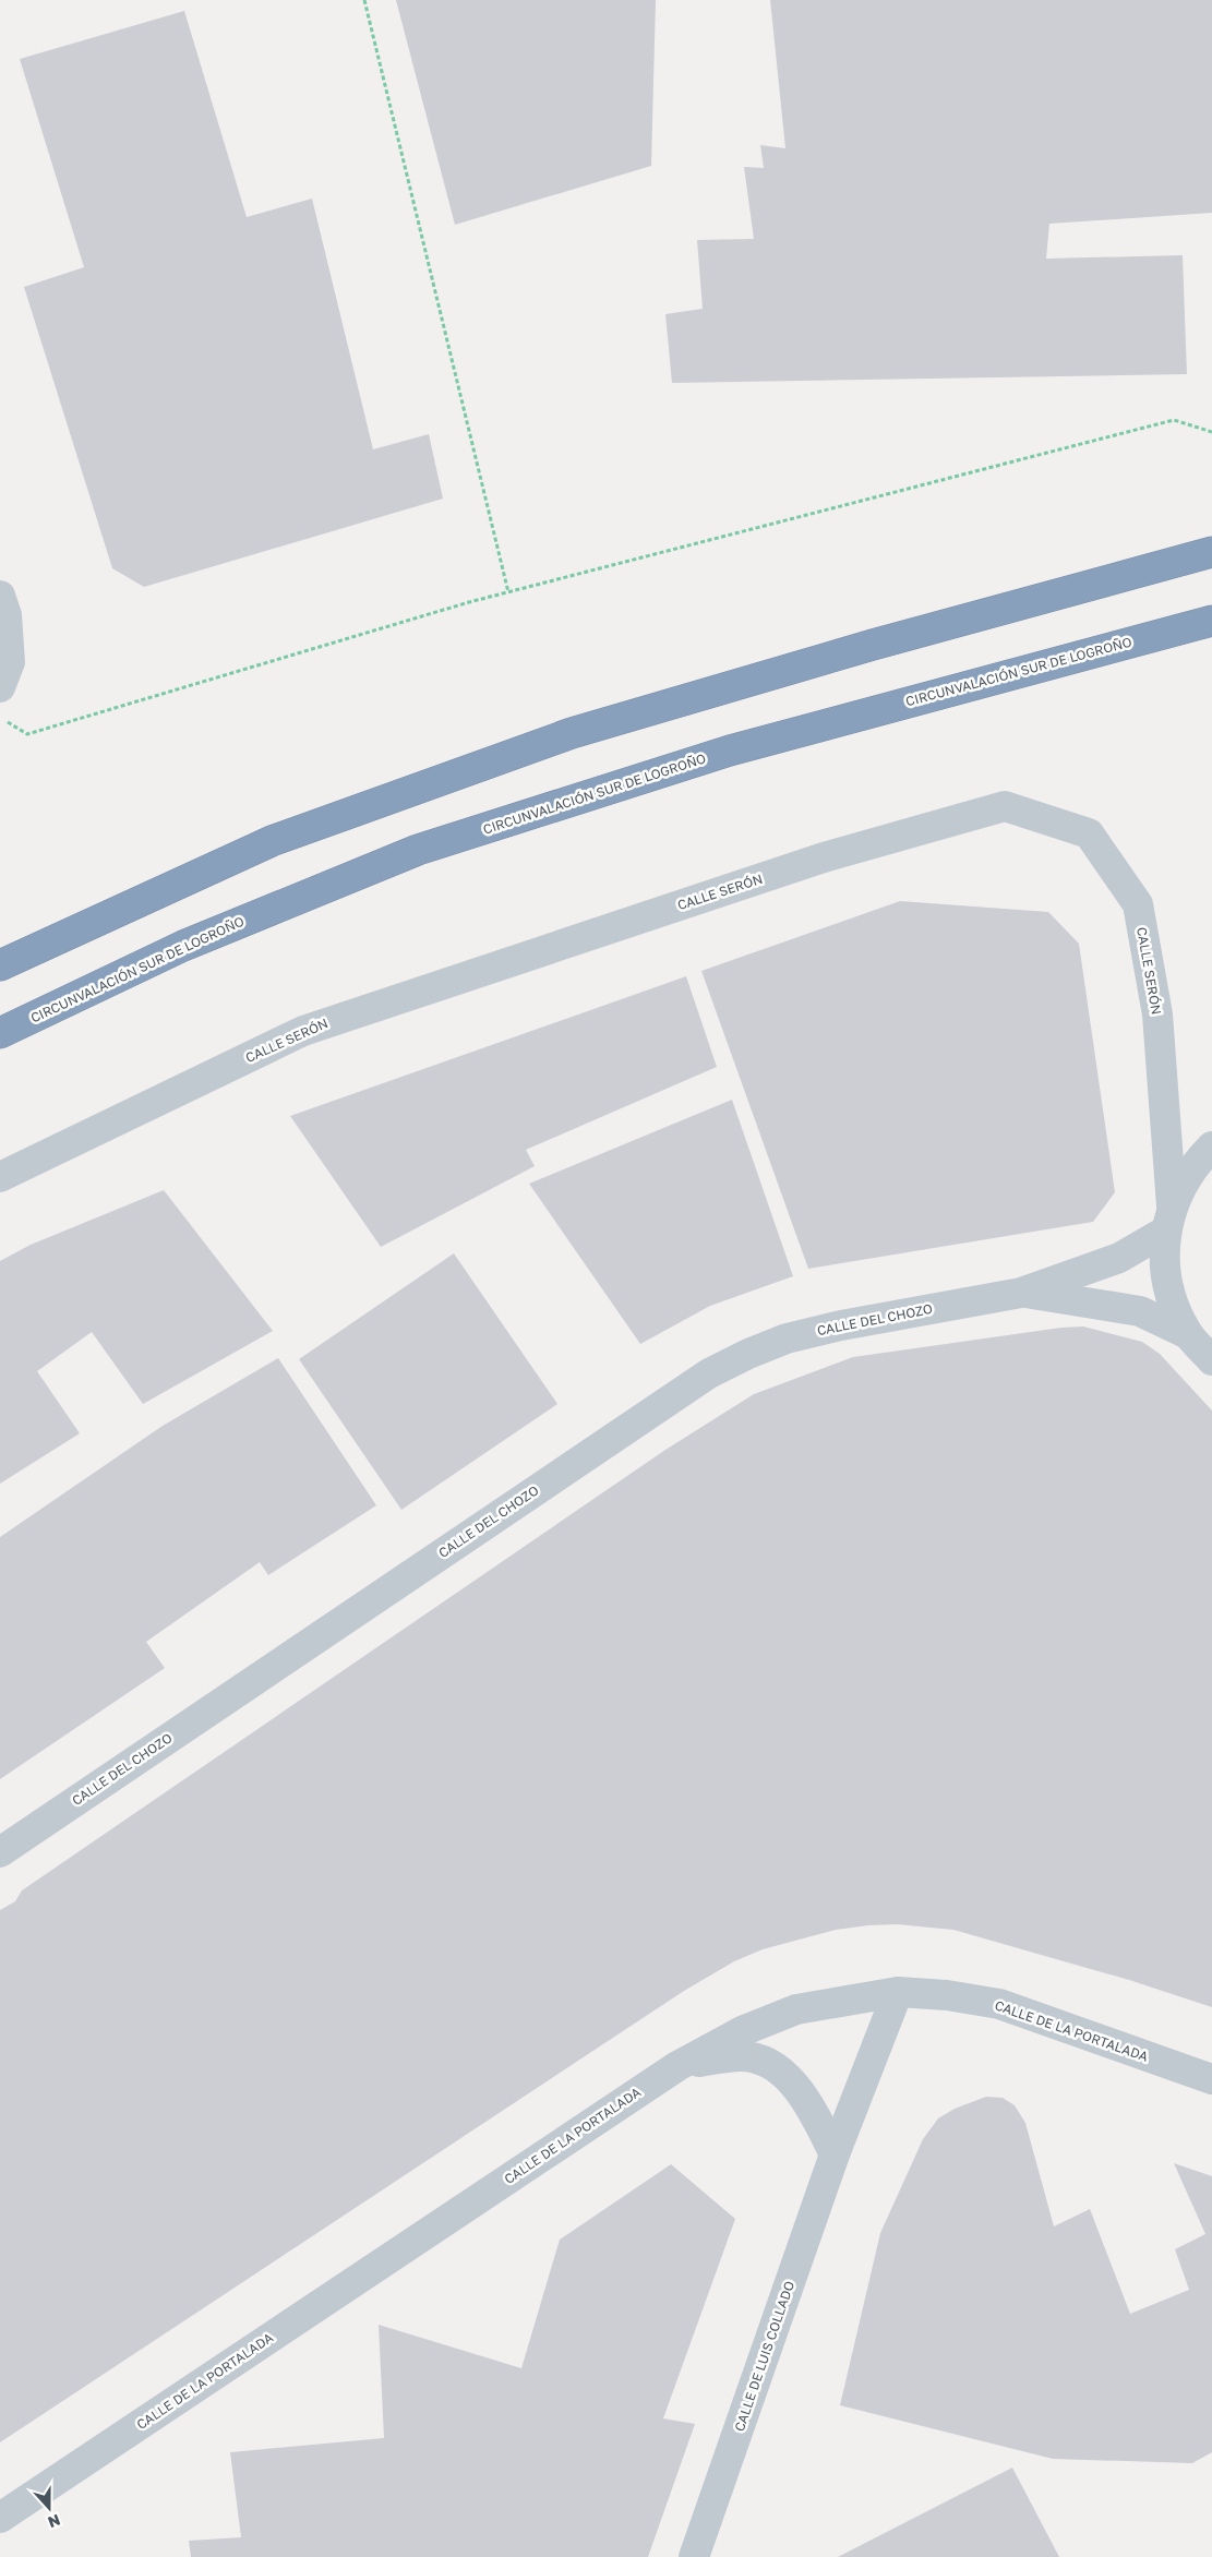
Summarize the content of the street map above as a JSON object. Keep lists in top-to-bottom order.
{
  "streets": {
    "highway": ["CIRCUNVALACIÓN SUR DE LOGROÑO"],
    "street": [
      "CALLE SERÓN",
      "CALLE DEL CHOZO",
      "CALLE DE LA PORTALADA",
      "CALLE DE LUIS COLLADO"
    ]
  },
  "crossings": [
    ["CALLE SERÓN", "CALLE DEL CHOZO"],
    ["CALLE DE LA PORTALADA", "CALLE DE LUIS COLLADO"]
  ],
  "north": "bottom"
}
